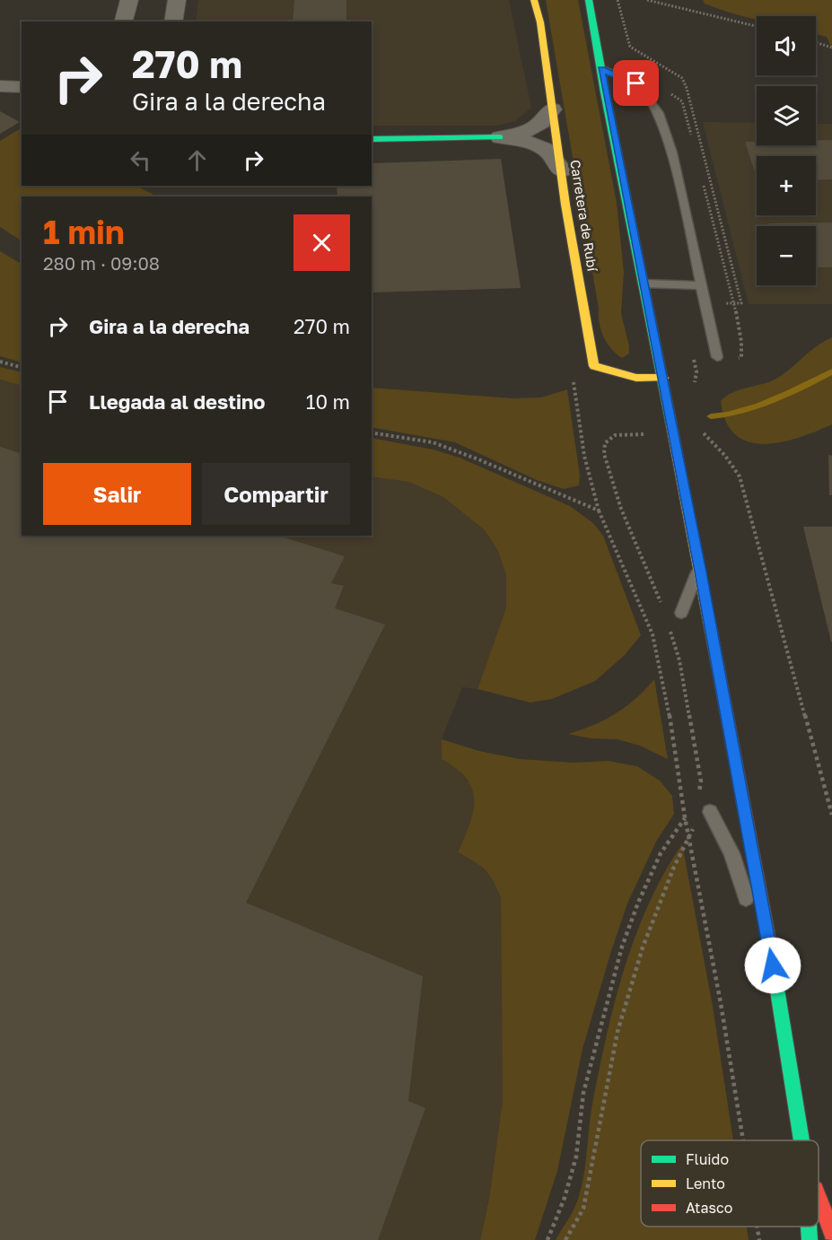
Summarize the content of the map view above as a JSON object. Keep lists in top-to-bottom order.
{
  "streets": {
    "main road": ["Carretera de Rubí"]
  },
  "legend": ["Fluido", "Lento", "Atasco"],
  "page": {
    "map_buttons": ["+", "−"],
    "turn": ["270 m", "Gira a la derecha"],
    "heading": ["1 min", "280 m · 09:08"],
    "list": [
      {
        "name": "Gira a la derecha",
        "value": "270 m"
      },
      {
        "name": "Llegada al destino",
        "value": "10 m"
      }
    ],
    "buttons": ["Salir", "Compartir"]
  }
}
